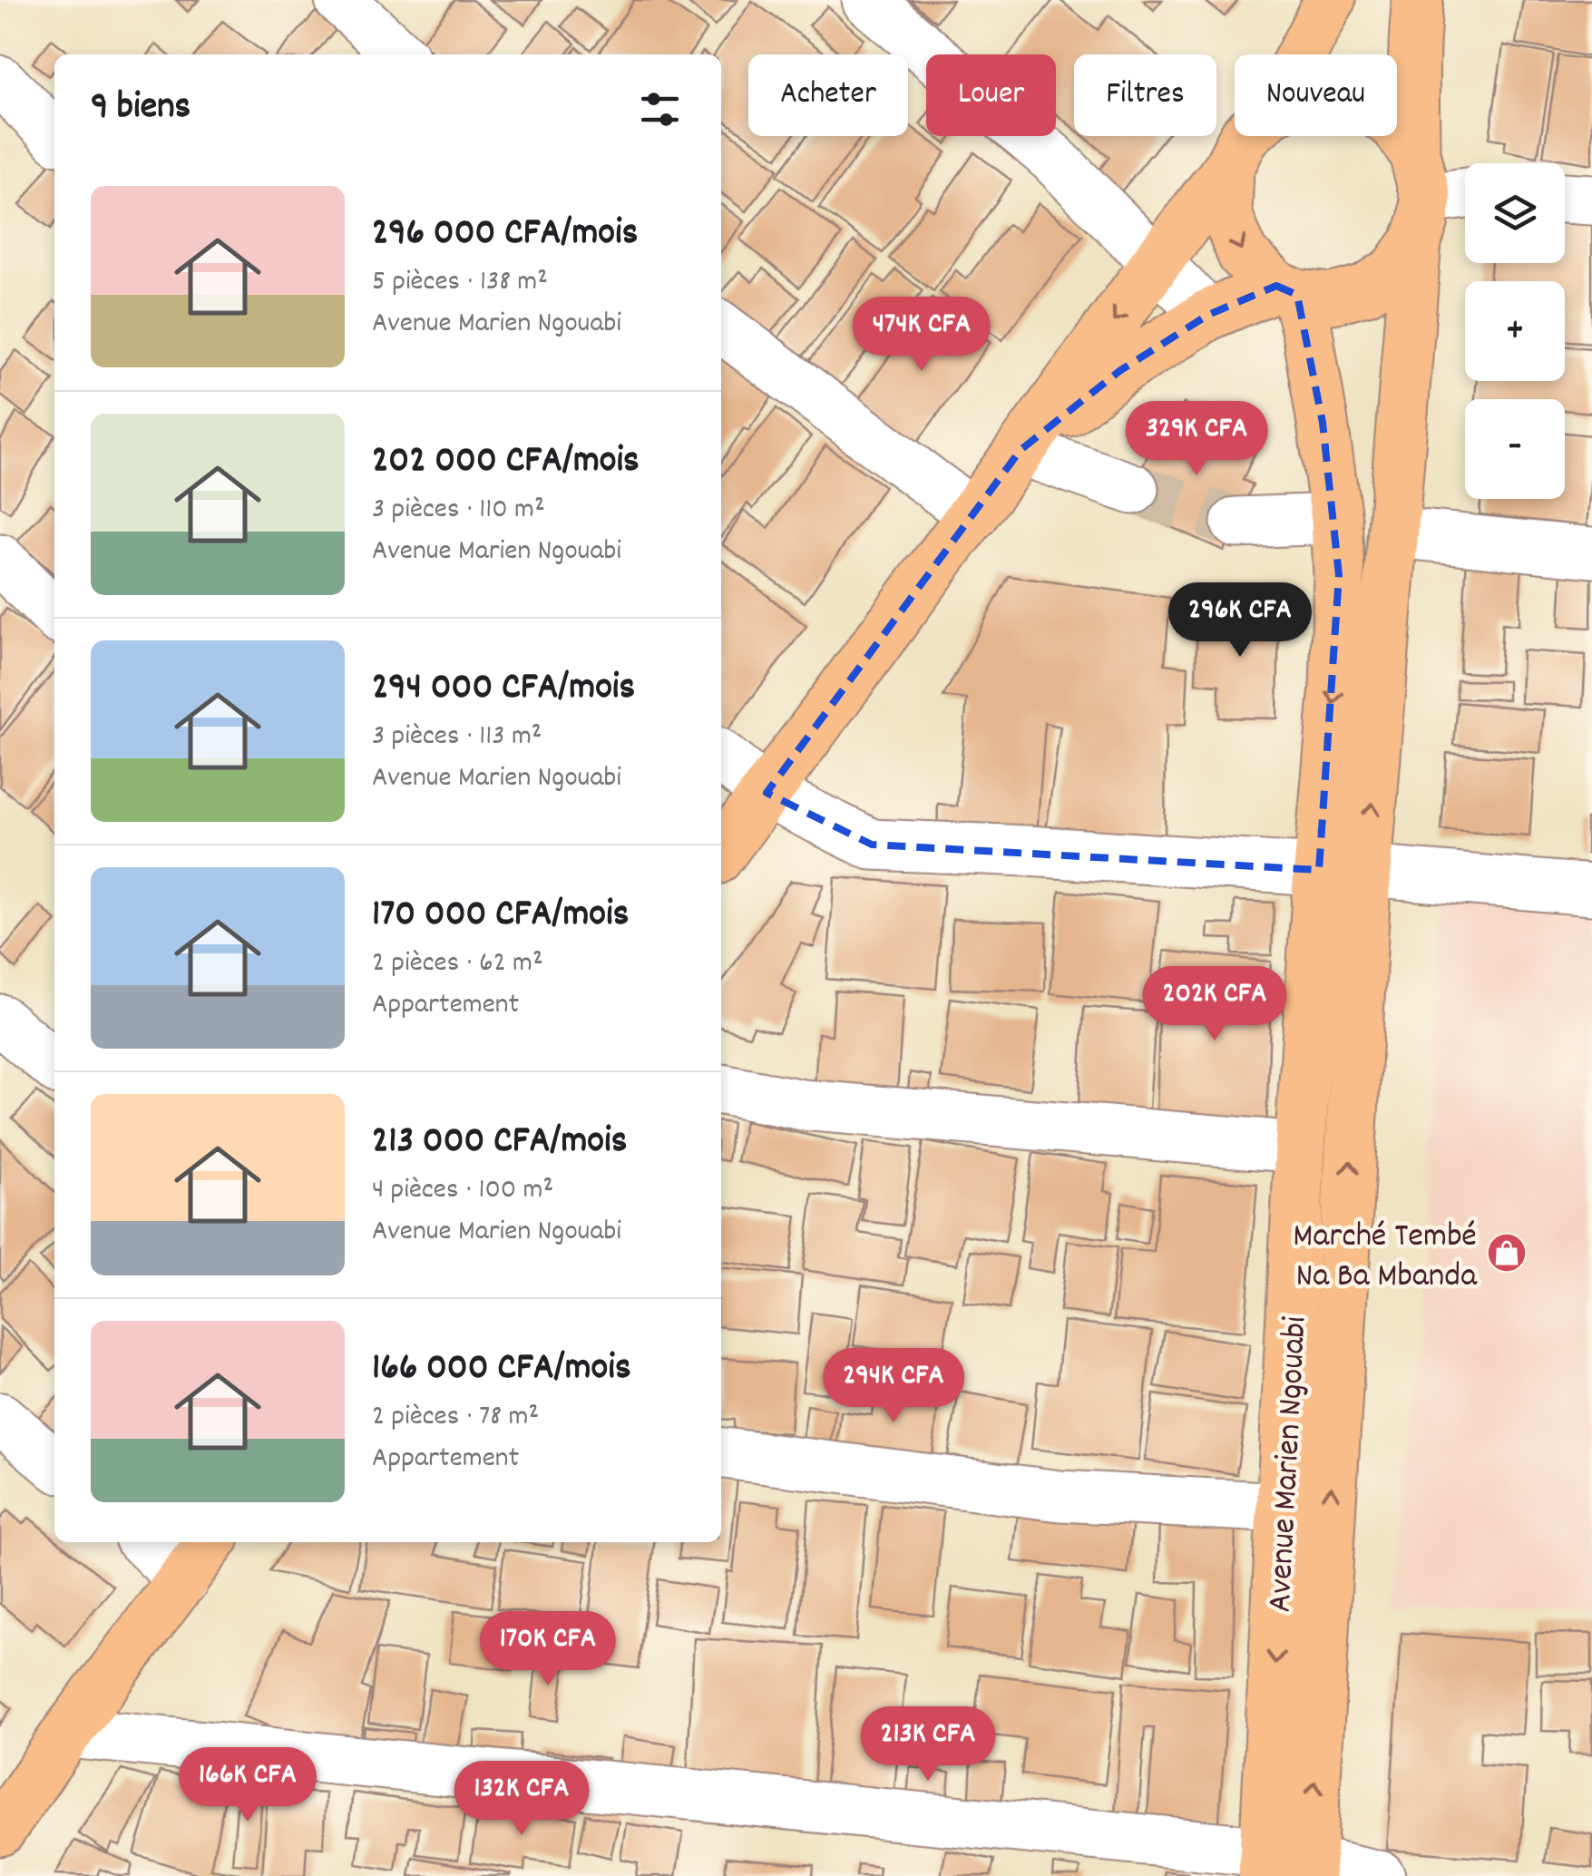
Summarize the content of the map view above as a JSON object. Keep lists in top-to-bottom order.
{
  "streets": {
    "main road": ["Avenue Marien Ngouabi"]
  },
  "places": {
    "shop": ["Marché Tembé Na Ba Mbanda"]
  },
  "page": {
    "chip": [
      "Acheter",
      "Louer",
      "Filtres",
      "Nouveau"
    ],
    "heading": "9 biens",
    "map_buttons": ["+", "−"],
    "list": [
      {
        "name": "296 000 CFA/mois",
        "note": "5 pièces · 138 m² · Avenue Marien Ngouabi"
      },
      {
        "name": "202 000 CFA/mois",
        "note": "3 pièces · 110 m² · Avenue Marien Ngouabi"
      },
      {
        "name": "294 000 CFA/mois",
        "note": "3 pièces · 113 m² · Avenue Marien Ngouabi"
      },
      {
        "name": "170 000 CFA/mois",
        "note": "2 pièces · 62 m² · Appartement"
      },
      {
        "name": "213 000 CFA/mois",
        "note": "4 pièces · 100 m² · Avenue Marien Ngouabi"
      },
      {
        "name": "166 000 CFA/mois",
        "note": "2 pièces · 78 m² · Appartement"
      }
    ],
    "price": [
      "474K CFA",
      "329K CFA",
      "296K CFA",
      "202K CFA",
      "294K CFA",
      "170K CFA",
      "213K CFA",
      "166K CFA",
      "132K CFA"
    ]
  }
}
